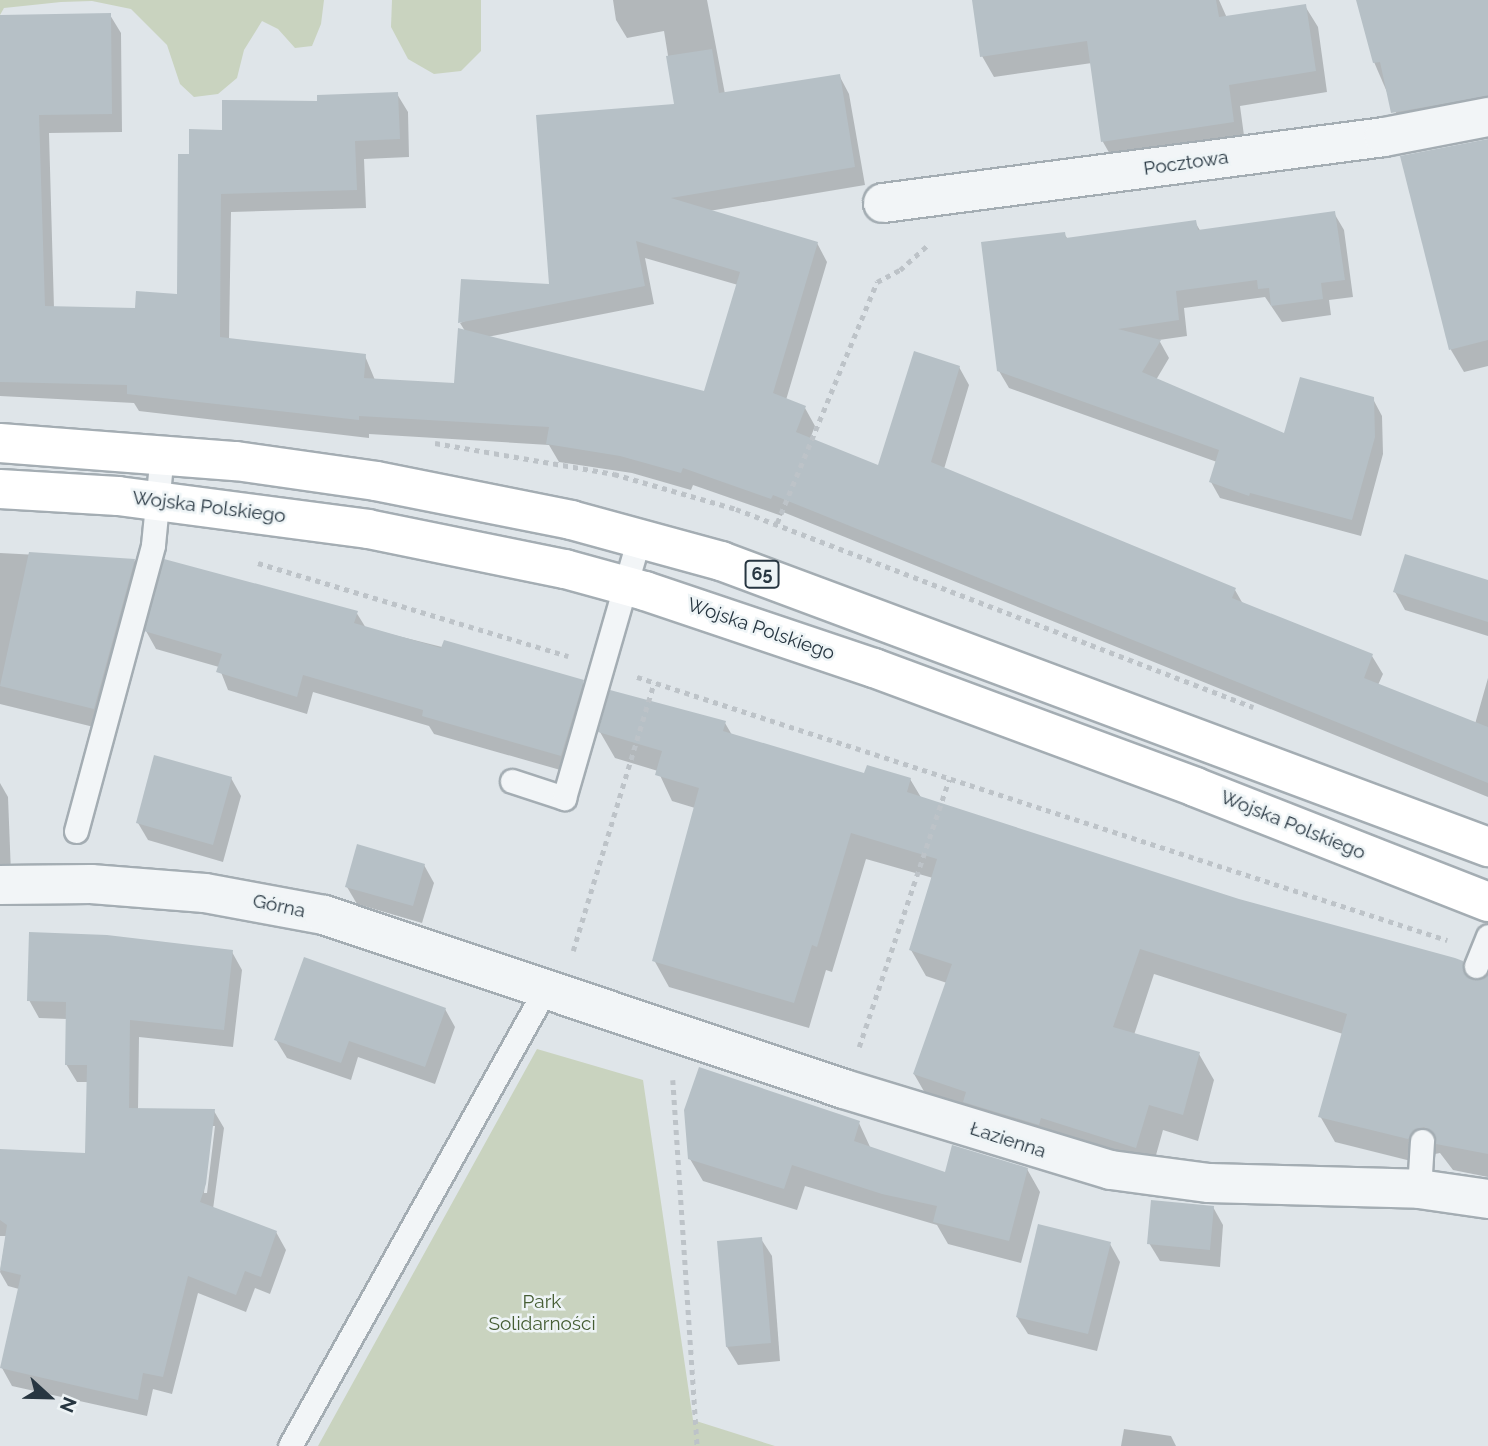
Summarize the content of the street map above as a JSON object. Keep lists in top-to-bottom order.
{
  "streets": {
    "main road": ["Wojska Polskiego", "65"],
    "street": ["Pocztowa", "Górna", "Łazienna"]
  },
  "crossings": [
    ["Górna", "Łazienna"]
  ],
  "parks": ["Park Solidarności"],
  "north": "right"
}
